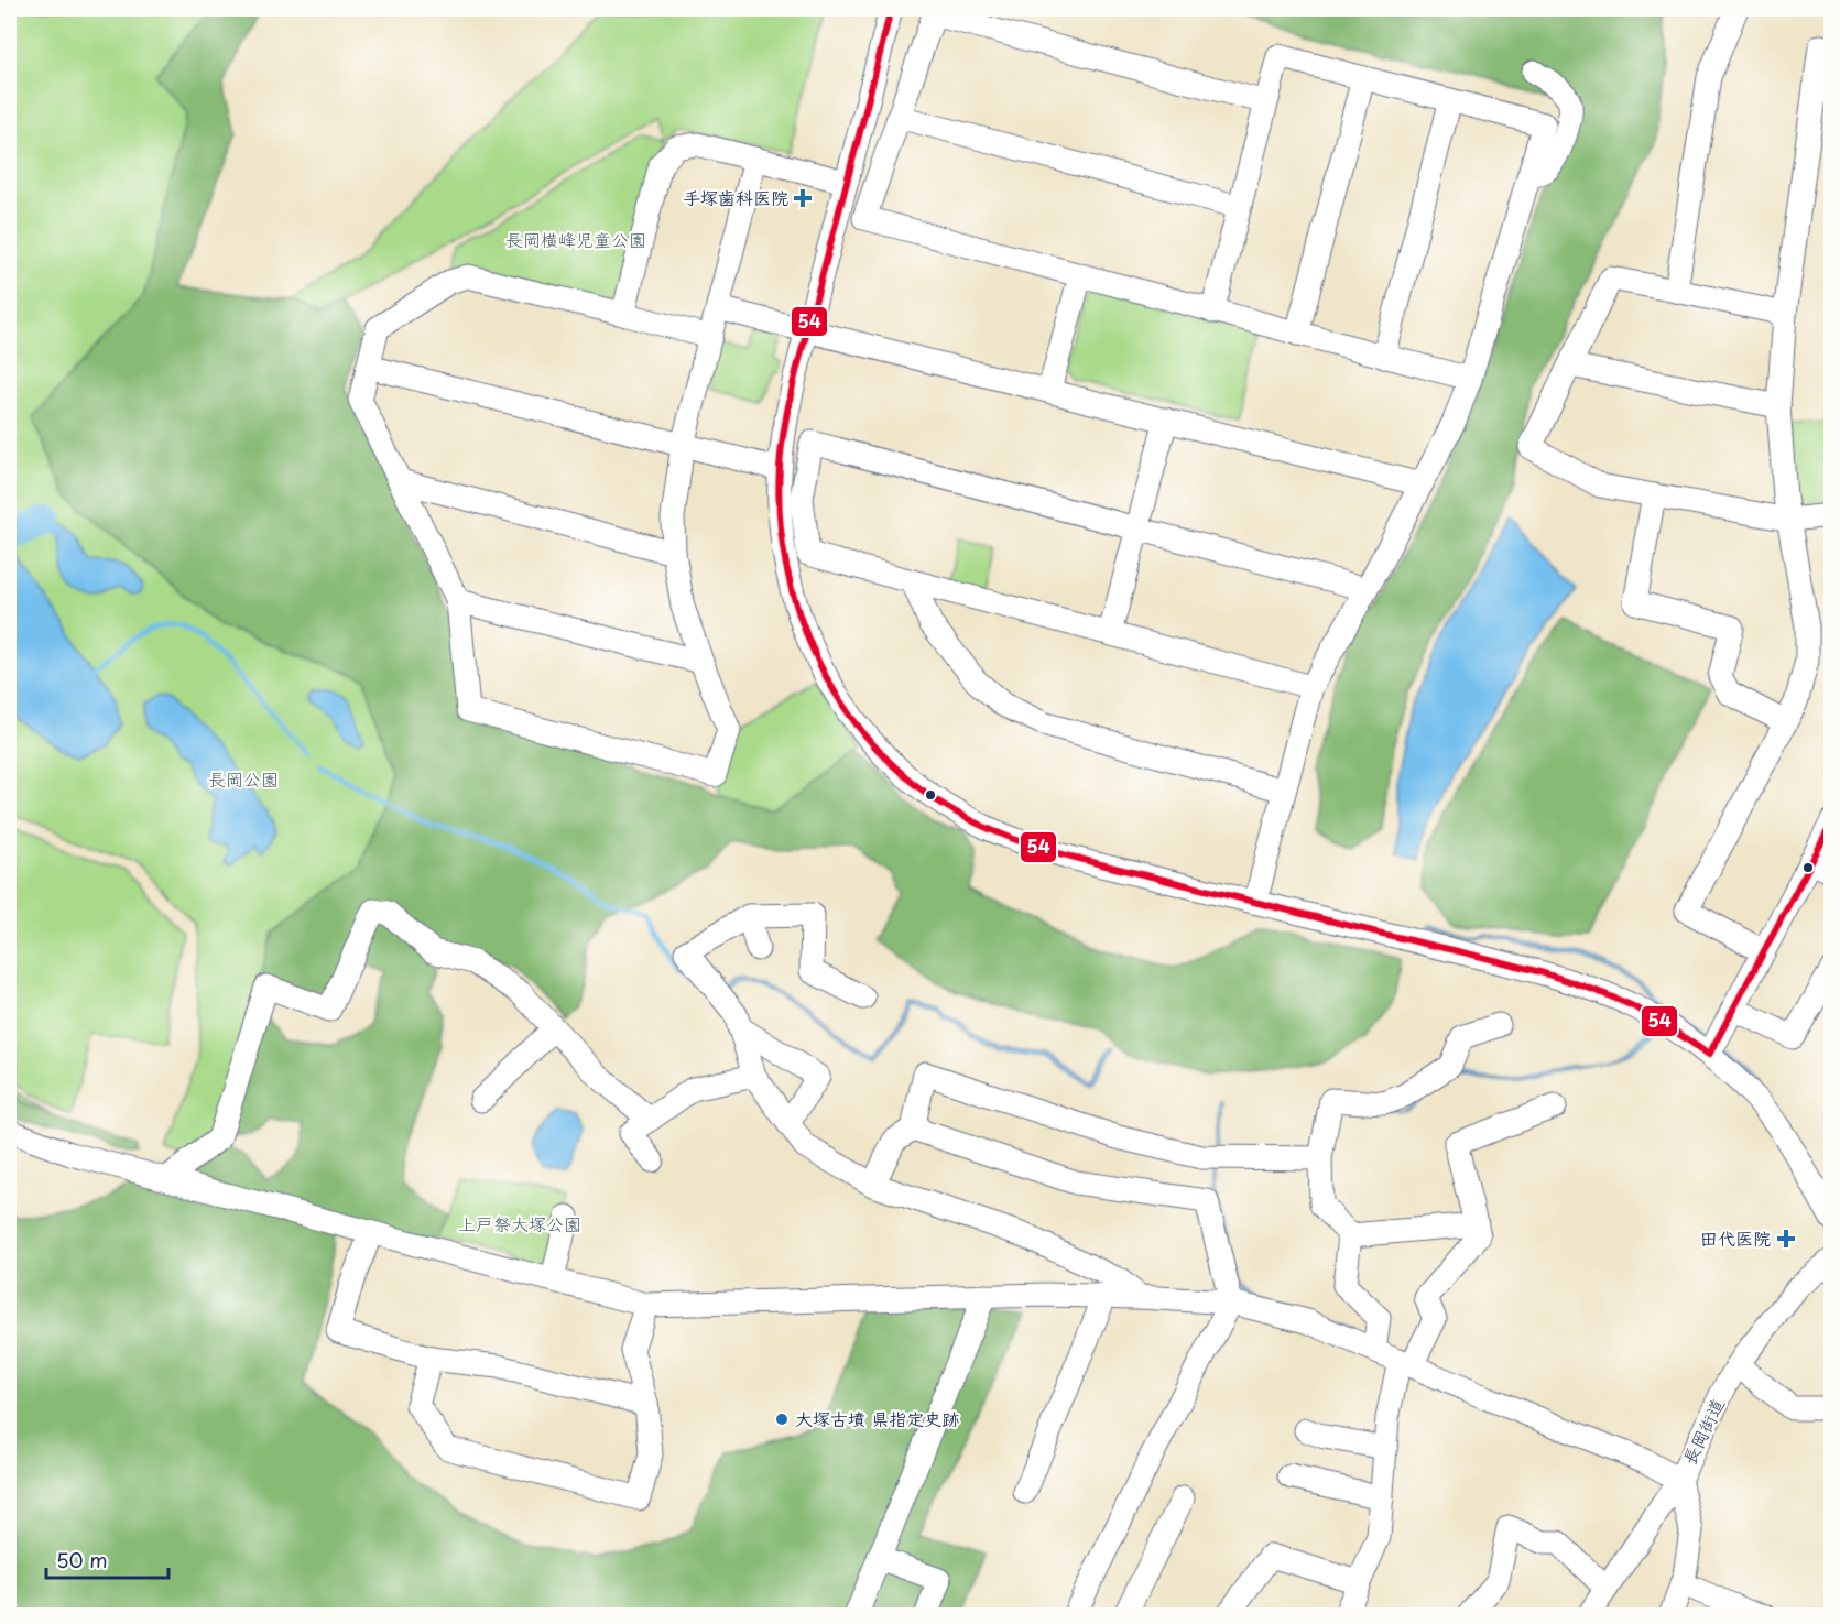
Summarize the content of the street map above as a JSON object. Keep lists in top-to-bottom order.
{
  "streets": {
    "street": ["長岡街道"]
  },
  "parks": ["長岡横峰児童公園", "長岡公園", "上戸祭大塚公園"],
  "places": {
    "health": ["手塚歯科医院", "田代医院"],
    "other": ["大塚古墳 県指定史跡"]
  },
  "lines": ["transit line 54"],
  "scale_bar": "50 m"
}
